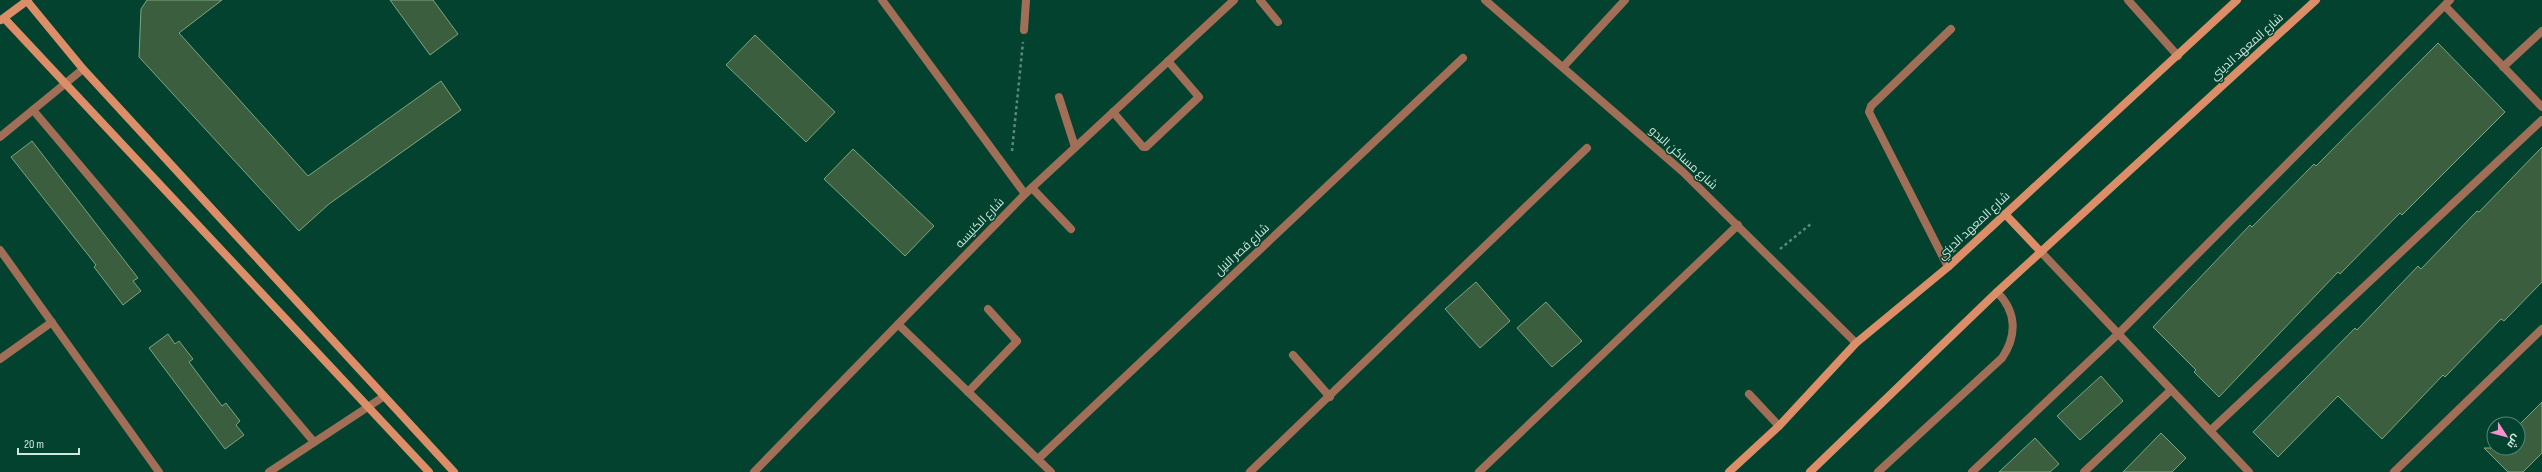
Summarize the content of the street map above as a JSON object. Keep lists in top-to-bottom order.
{
  "streets": {
    "street": [
      "شارع المعهد الديني",
      "شارع مساكن البدو",
      "شارع الكنيسه",
      "شارع قصر النيل"
    ]
  },
  "crossings": [
    ["شارع المعهد الديني", "شارع مساكن البدو"]
  ],
  "scale_bar": "20 m",
  "north": "bottom right"
}
